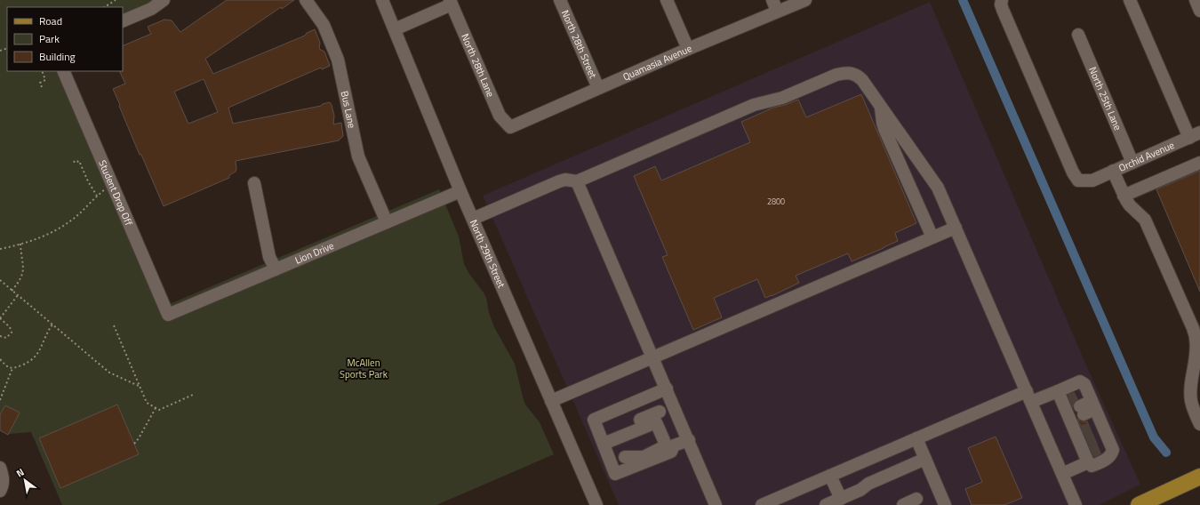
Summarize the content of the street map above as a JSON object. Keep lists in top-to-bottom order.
{
  "streets": {
    "street": [
      "North 28th Street",
      "Quamasia Avenue",
      "North 28th Lane",
      "North 25th Lane",
      "Bus Lane",
      "Orchid Avenue",
      "Student Drop Off",
      "Lion Drive",
      "North 29th Street"
    ]
  },
  "crossings": [
    ["North 28th Street", "Quamasia Avenue"],
    ["Quamasia Avenue", "North 28th Lane"],
    ["North 25th Lane", "Orchid Avenue"],
    ["Bus Lane", "Lion Drive"],
    ["Student Drop Off", "Lion Drive"],
    ["Lion Drive", "North 29th Street"]
  ],
  "parks": ["McAllen Sports Park"],
  "house_numbers": ["2800"],
  "legend": ["Road", "Park", "Building"],
  "north": "top left"
}
